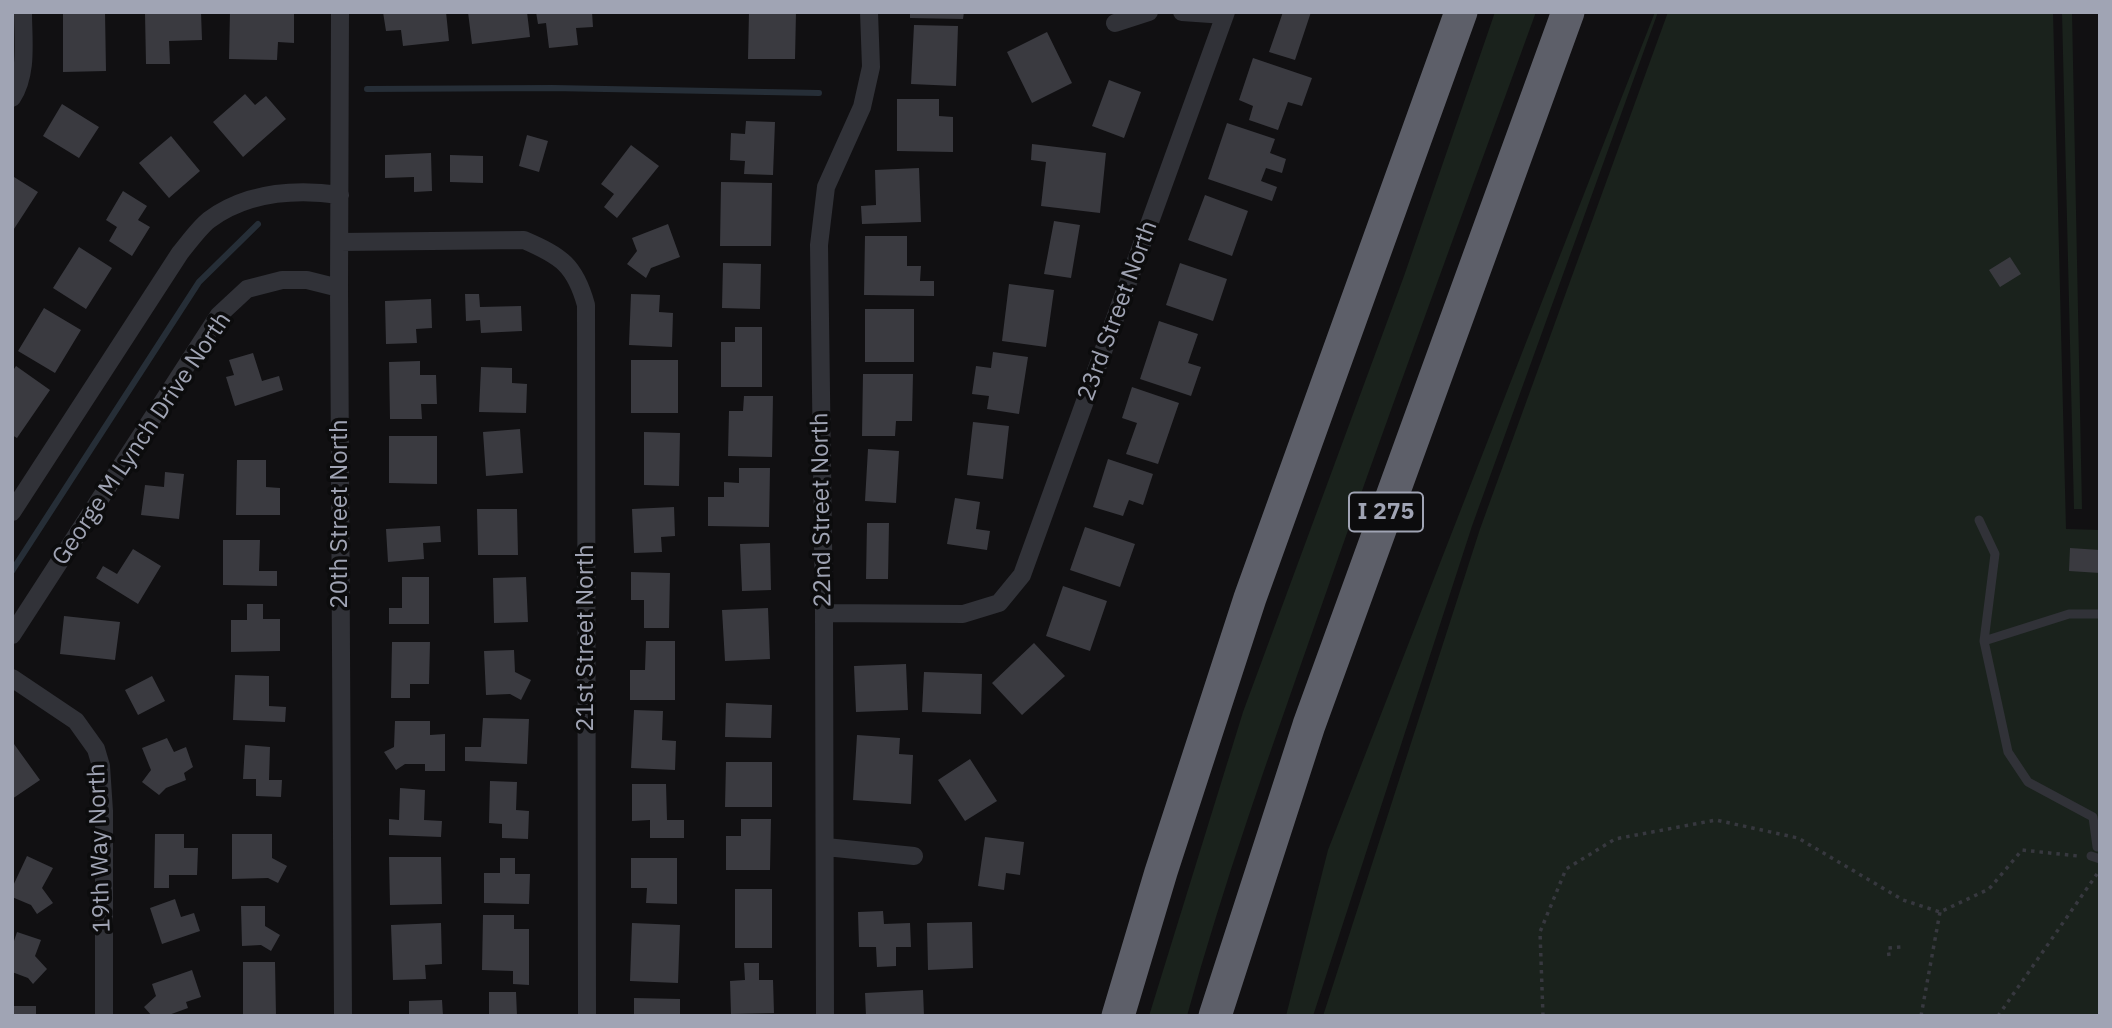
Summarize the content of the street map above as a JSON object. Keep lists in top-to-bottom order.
{
  "streets": {
    "highway": ["I 275"],
    "street": [
      "23rd Street North",
      "George M Lynch Drive North",
      "22nd Street North",
      "20th Street North",
      "21st Street North",
      "19th Way North"
    ]
  },
  "crossings": [
    ["23rd Street North", "22nd Street North"],
    ["George M Lynch Drive North", "20th Street North"],
    ["20th Street North", "21st Street North"]
  ]
}
